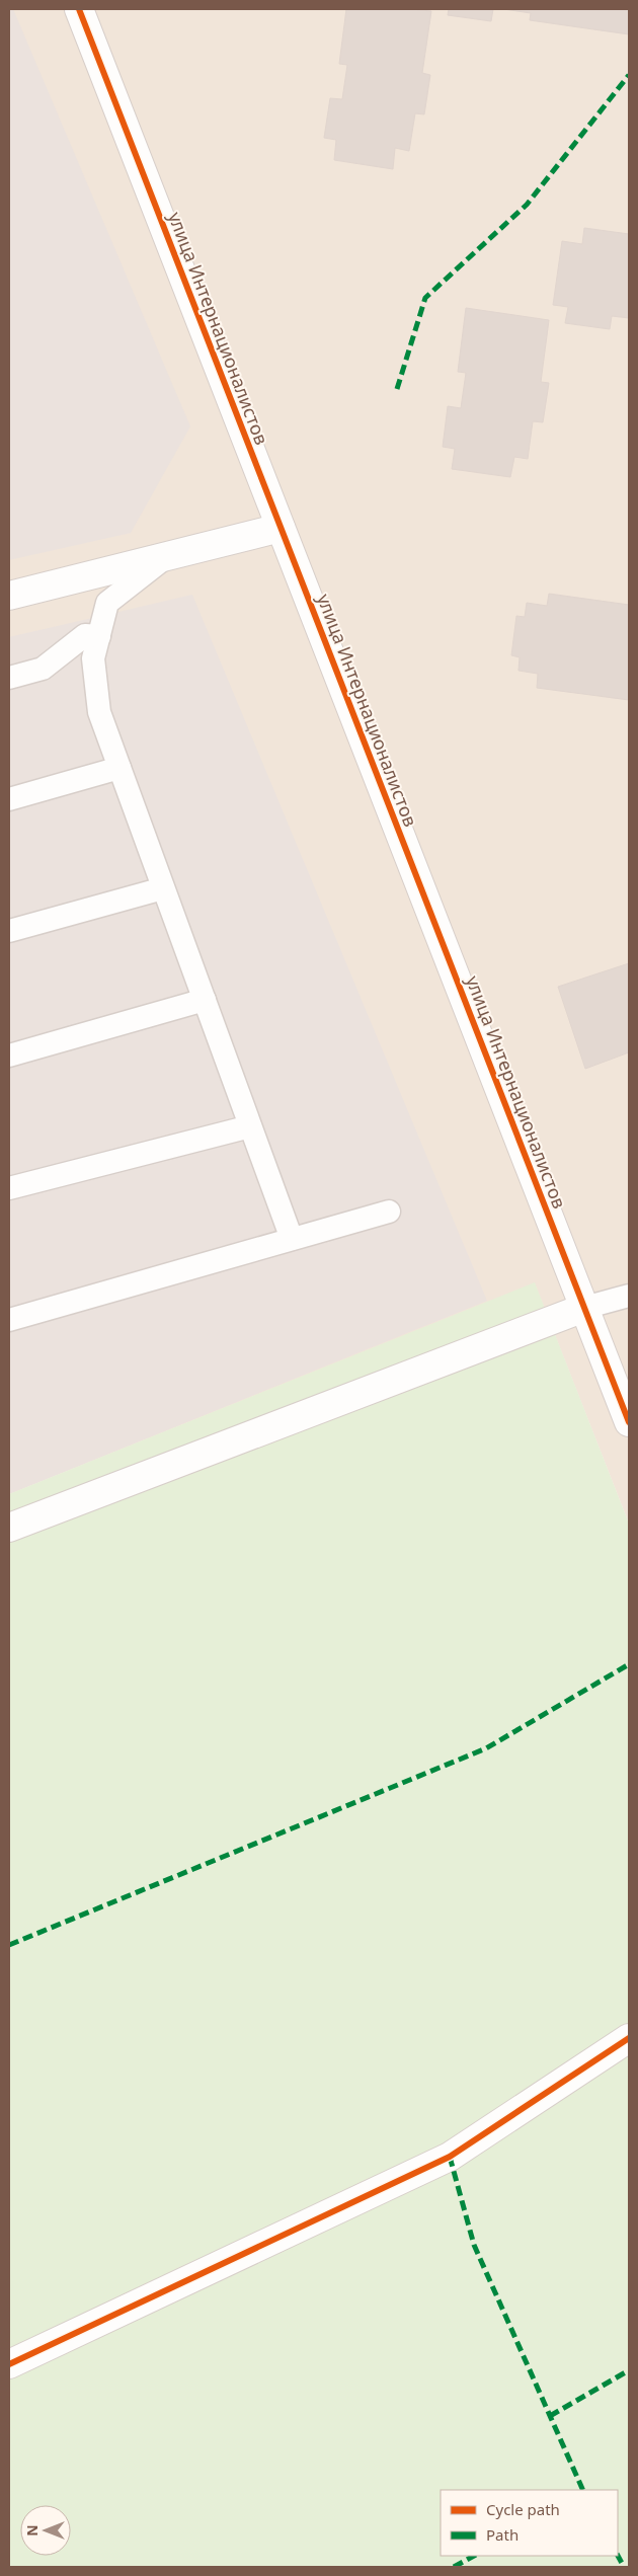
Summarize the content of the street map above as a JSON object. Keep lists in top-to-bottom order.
{
  "streets": {
    "street": ["улица Интернационалистов"]
  },
  "legend": ["Cycle path", "Path"],
  "north": "left"
}
